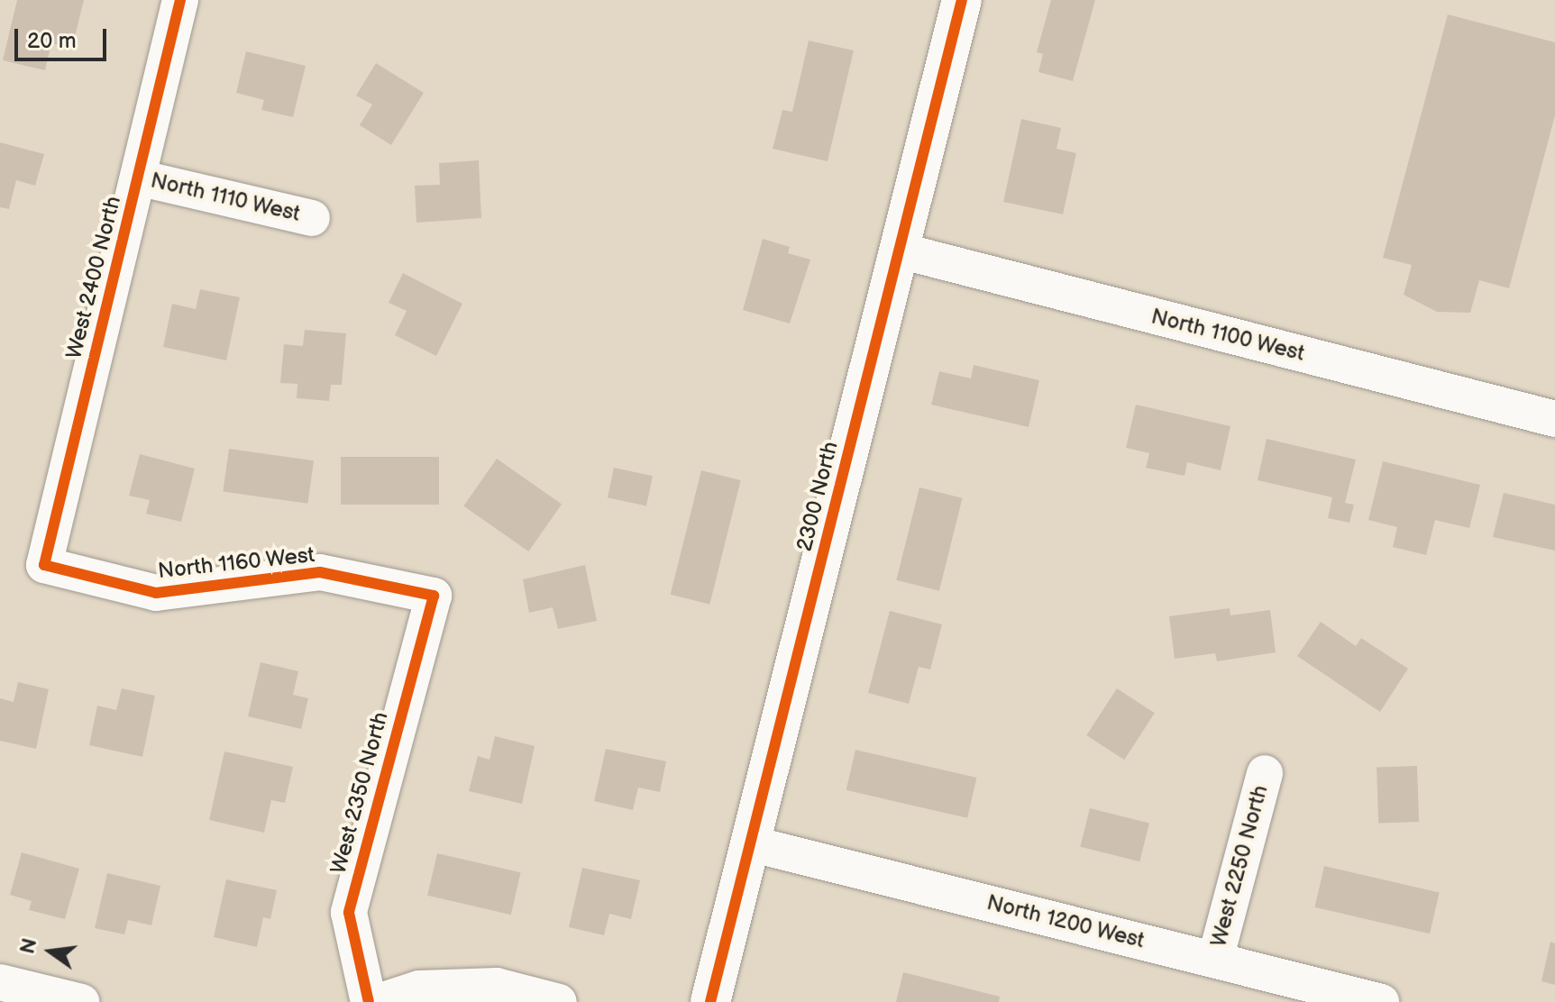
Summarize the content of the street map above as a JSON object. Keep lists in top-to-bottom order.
{
  "streets": {
    "street": [
      "North 1110 West",
      "West 2400 North",
      "North 1100 West",
      "2300 North",
      "North 1160 West",
      "West 2350 North",
      "West 2250 North",
      "North 1200 West"
    ]
  },
  "crossings": [
    ["North 1110 West", "West 2400 North"],
    ["West 2400 North", "North 1160 West"],
    ["North 1100 West", "2300 North"],
    ["2300 North", "North 1200 West"],
    ["North 1160 West", "West 2350 North"],
    ["West 2250 North", "North 1200 West"]
  ],
  "scale_bar": "20 m",
  "north": "left"
}
